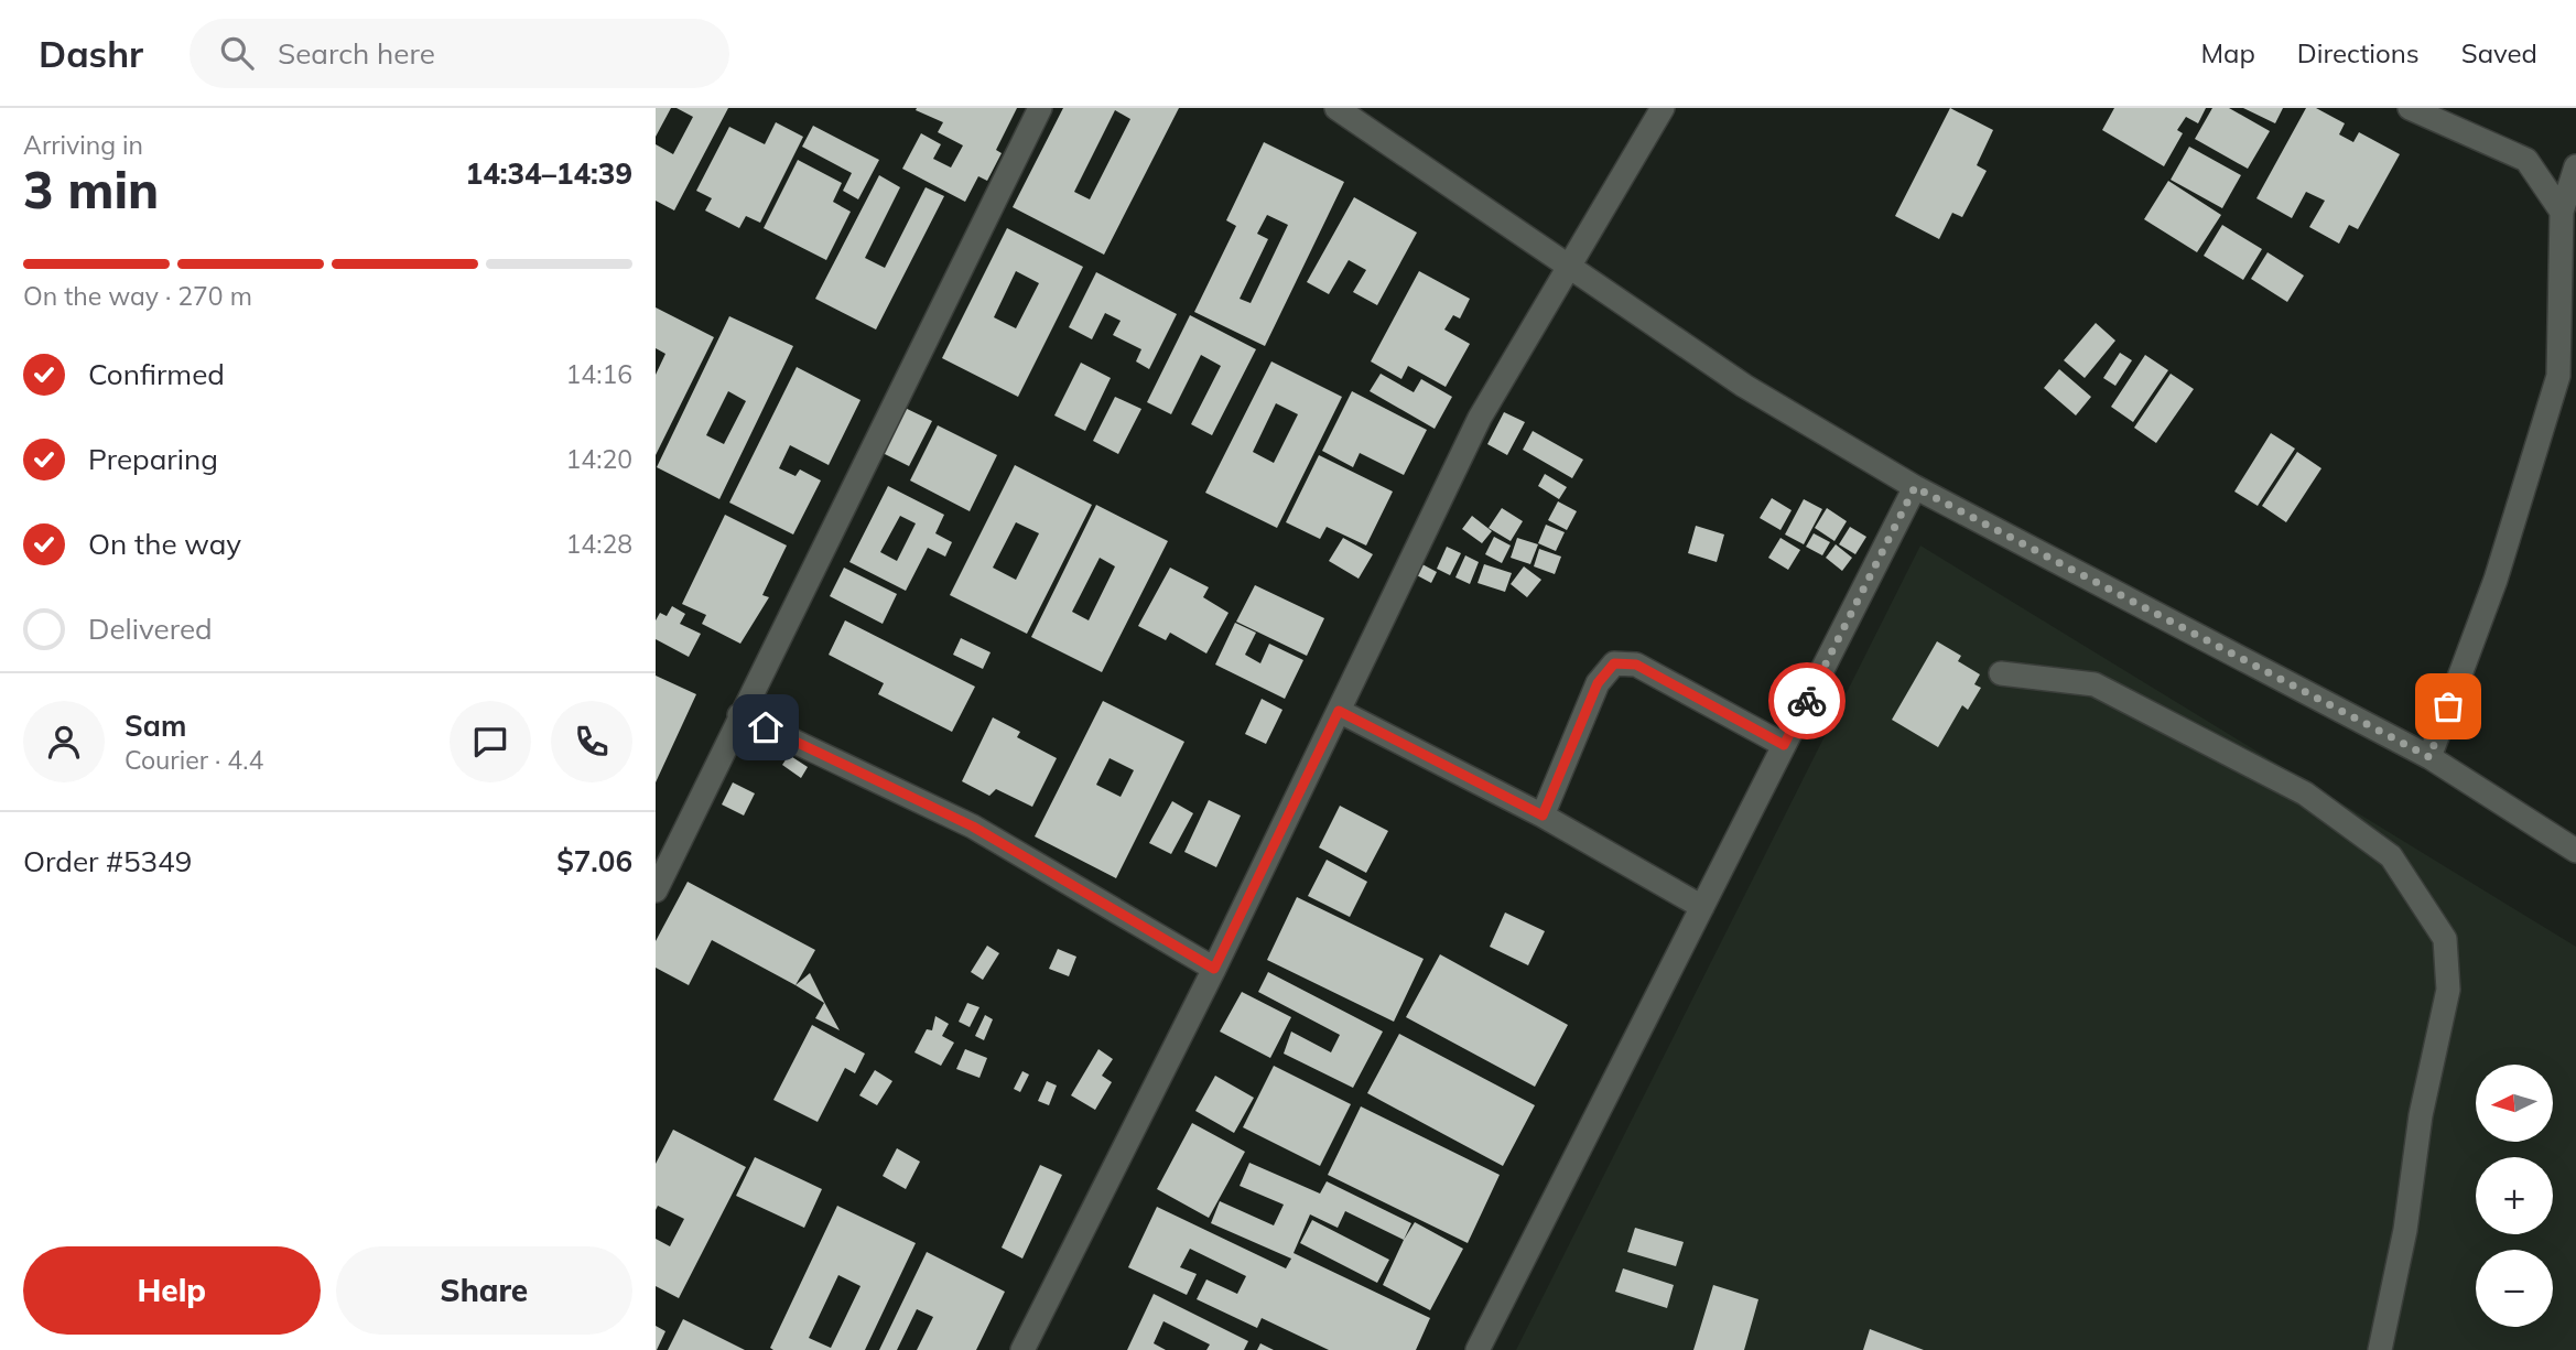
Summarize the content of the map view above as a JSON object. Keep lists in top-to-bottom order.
{
  "north": "left",
  "page": {
    "header": "Dashr",
    "search": "Search here",
    "nav": ["Map", "Directions", "Saved"],
    "heading": ["3 min", "Arriving in", "14:34–14:39"],
    "panel": [
      "Sam",
      "Courier · 4.4",
      "Order #5349",
      "$7.06"
    ],
    "bar": "On the way · 270 m",
    "list": [
      ["Confirmed", "14:16"],
      ["Preparing", "14:20"],
      ["On the way", "14:28"],
      "Delivered"
    ],
    "map_buttons": ["+", "−"],
    "buttons": ["Help", "Share"]
  }
}
